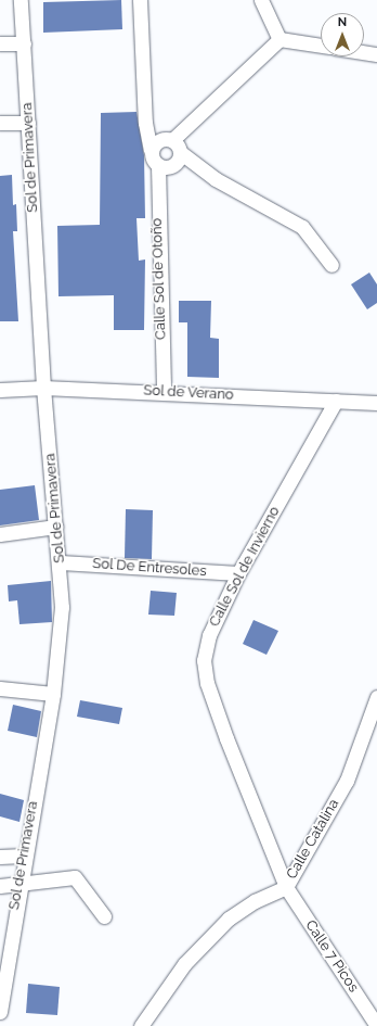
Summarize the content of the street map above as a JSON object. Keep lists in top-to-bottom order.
{
  "streets": {
    "street": [
      "Sol de Primavera",
      "Calle Sol de Otoño",
      "Sol de Verano",
      "Calle Sol de Invierno",
      "Sol De Entresoles",
      "Calle Catalina",
      "Calle 7 Picos"
    ]
  },
  "crossings": [
    ["Sol de Primavera", "Sol de Verano"],
    ["Sol de Primavera", "Sol De Entresoles"],
    ["Calle Sol de Otoño", "Sol de Verano"],
    ["Sol de Verano", "Calle Sol de Invierno"],
    ["Calle Sol de Invierno", "Sol De Entresoles"],
    ["Calle Sol de Invierno", "Calle Catalina"],
    ["Calle Sol de Invierno", "Calle 7 Picos"],
    ["Calle Catalina", "Calle 7 Picos"]
  ],
  "north": "top"
}
